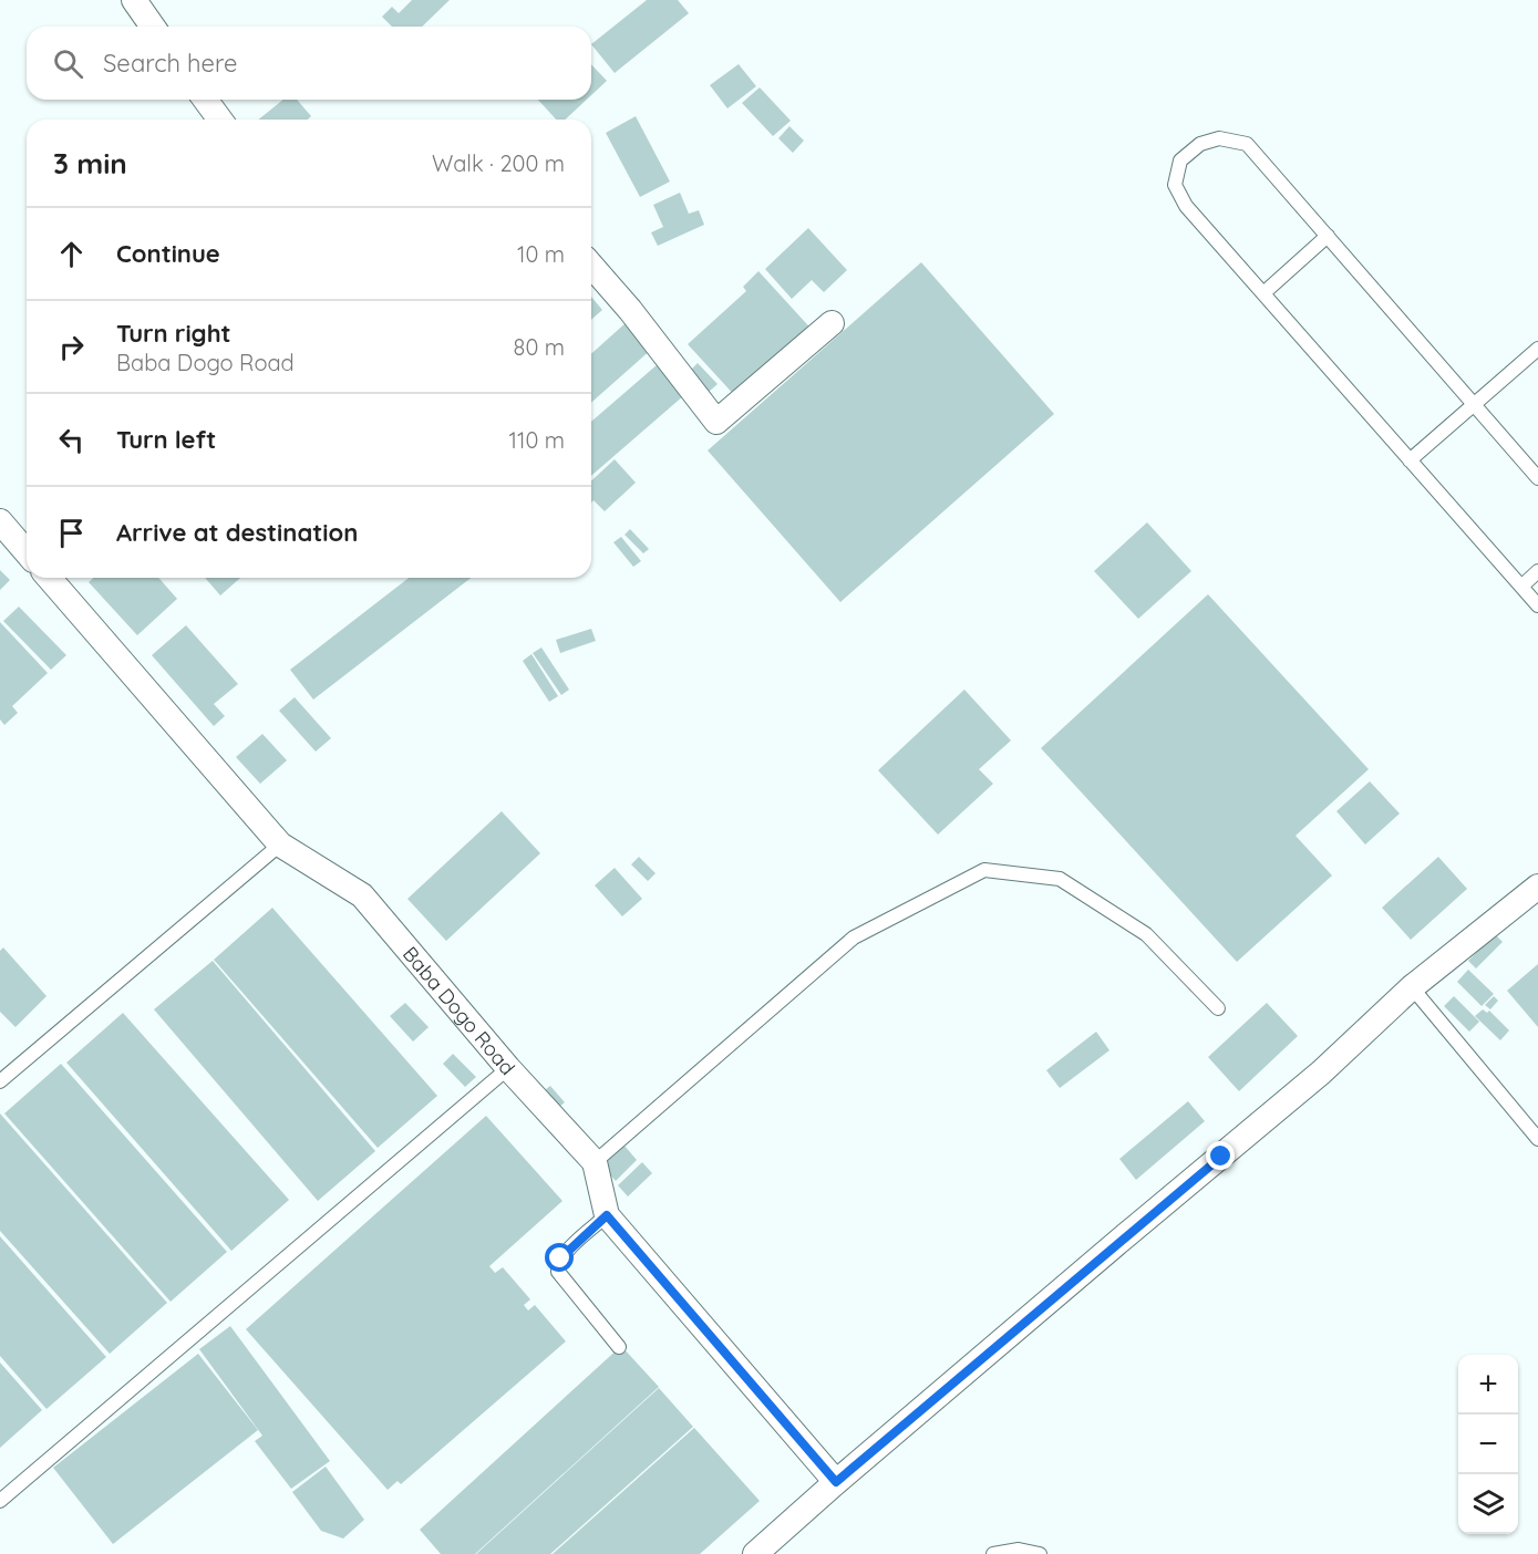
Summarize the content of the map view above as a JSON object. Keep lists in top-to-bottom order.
{
  "streets": {
    "street": ["Baba Dogo Road"]
  },
  "page": {
    "search": "Search here",
    "heading": ["3 min", "Walk · 200 m"],
    "list": [
      ["Continue", "10 m"],
      ["Turn right", "Baba Dogo Road", "80 m"],
      ["Turn left", "110 m"],
      "Arrive at destination"
    ],
    "map_buttons": ["+", "−"]
  }
}
